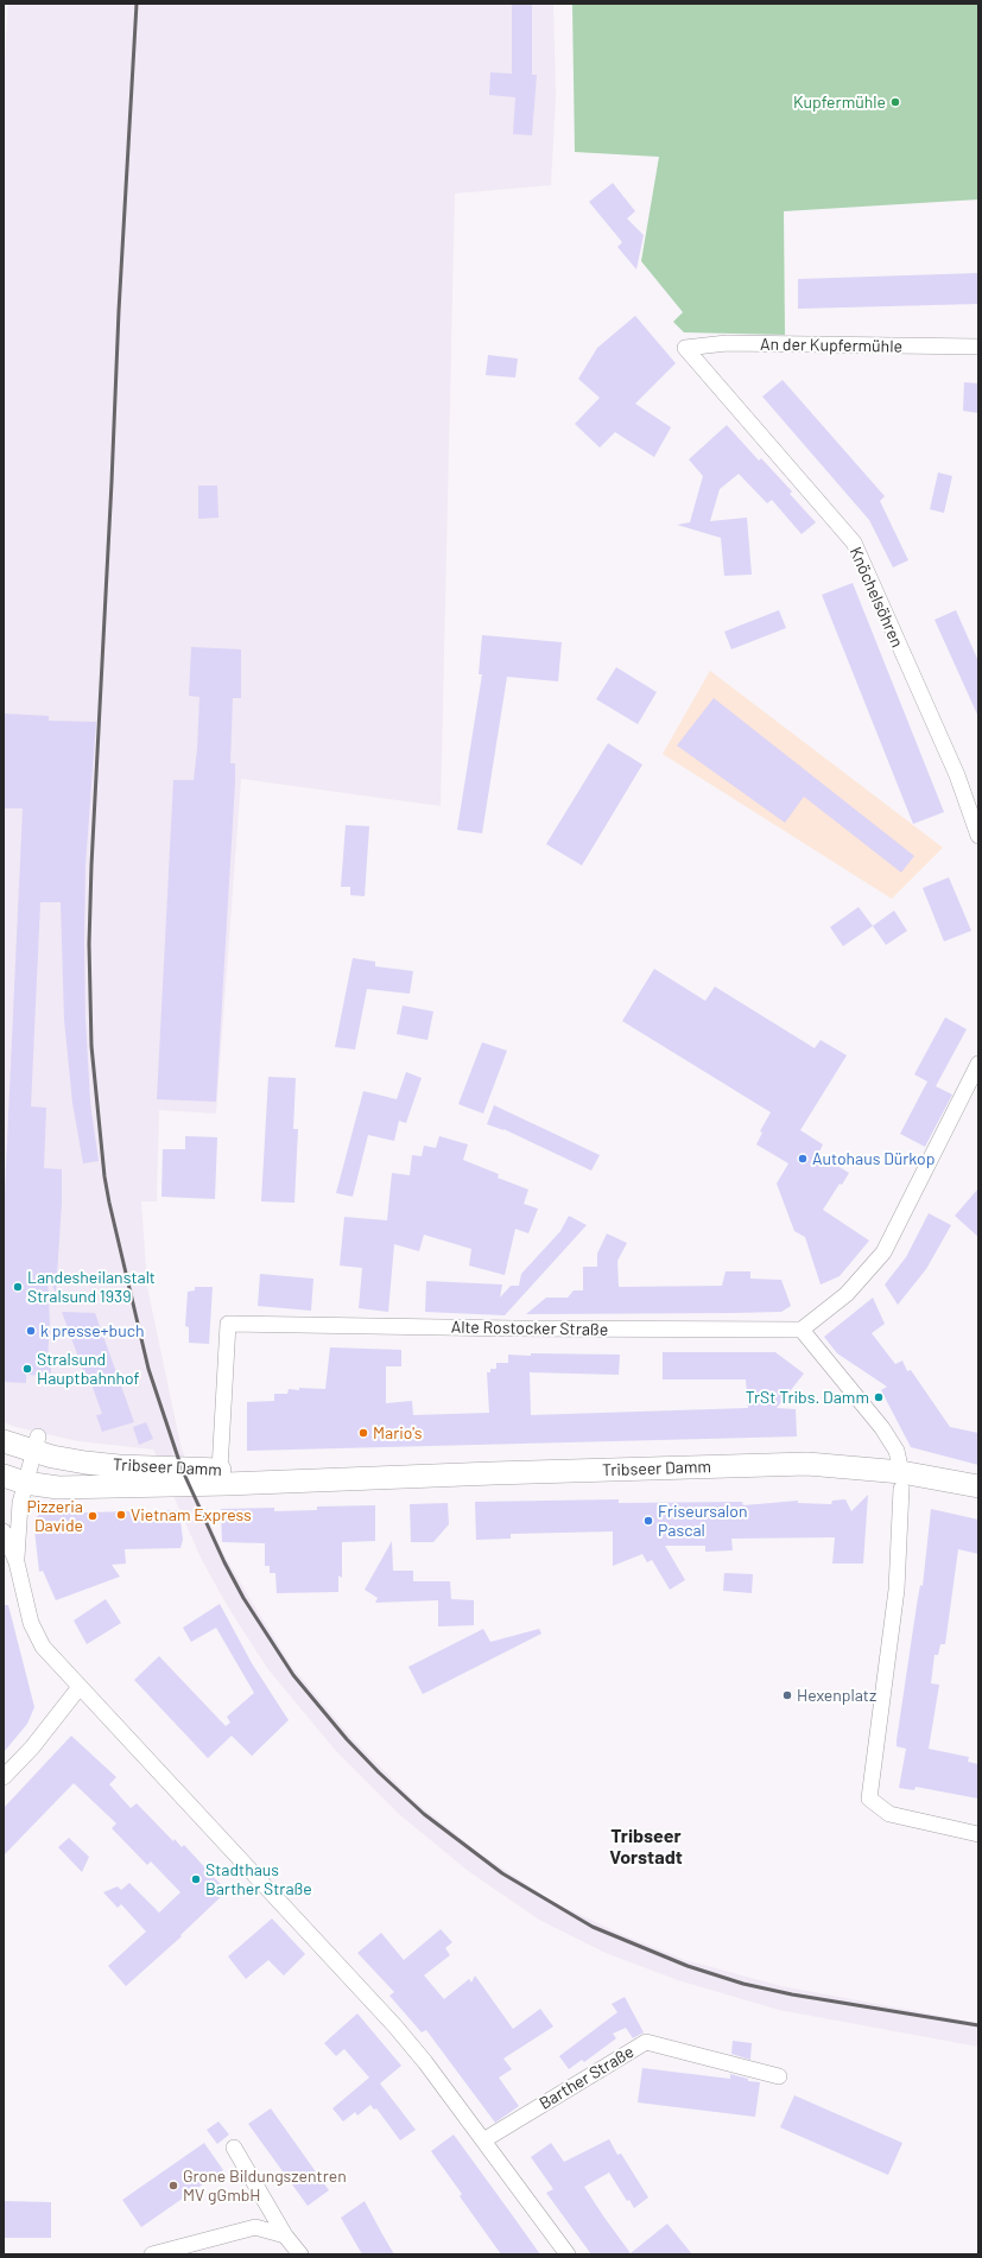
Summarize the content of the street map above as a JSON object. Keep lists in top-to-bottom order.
{
  "streets": {
    "main road": ["Tribseer Damm"],
    "street": [
      "An der Kupfermühle",
      "Knöchelsöhren",
      "Alte Rostocker Straße",
      "Barther Straße"
    ]
  },
  "crossings": [
    ["An der Kupfermühle", "Knöchelsöhren"],
    ["Alte Rostocker Straße", "Tribseer Damm"]
  ],
  "districts": ["Tribseer Vorstadt"],
  "places": [
    "Kupfermühle",
    "Autohaus Dürkop",
    "Landesheilanstalt Stralsund 1939",
    "k presse+buch",
    "Stralsund Hauptbahnhof",
    "TrSt Tribs. Damm",
    "Mario's",
    "Vietnam Express",
    "Pizzeria Davide",
    "Friseursalon Pascal",
    "Hexenplatz",
    "Stadthaus Barther Straße",
    "Grone Bildungszentren MV gGmbH"
  ]
}
